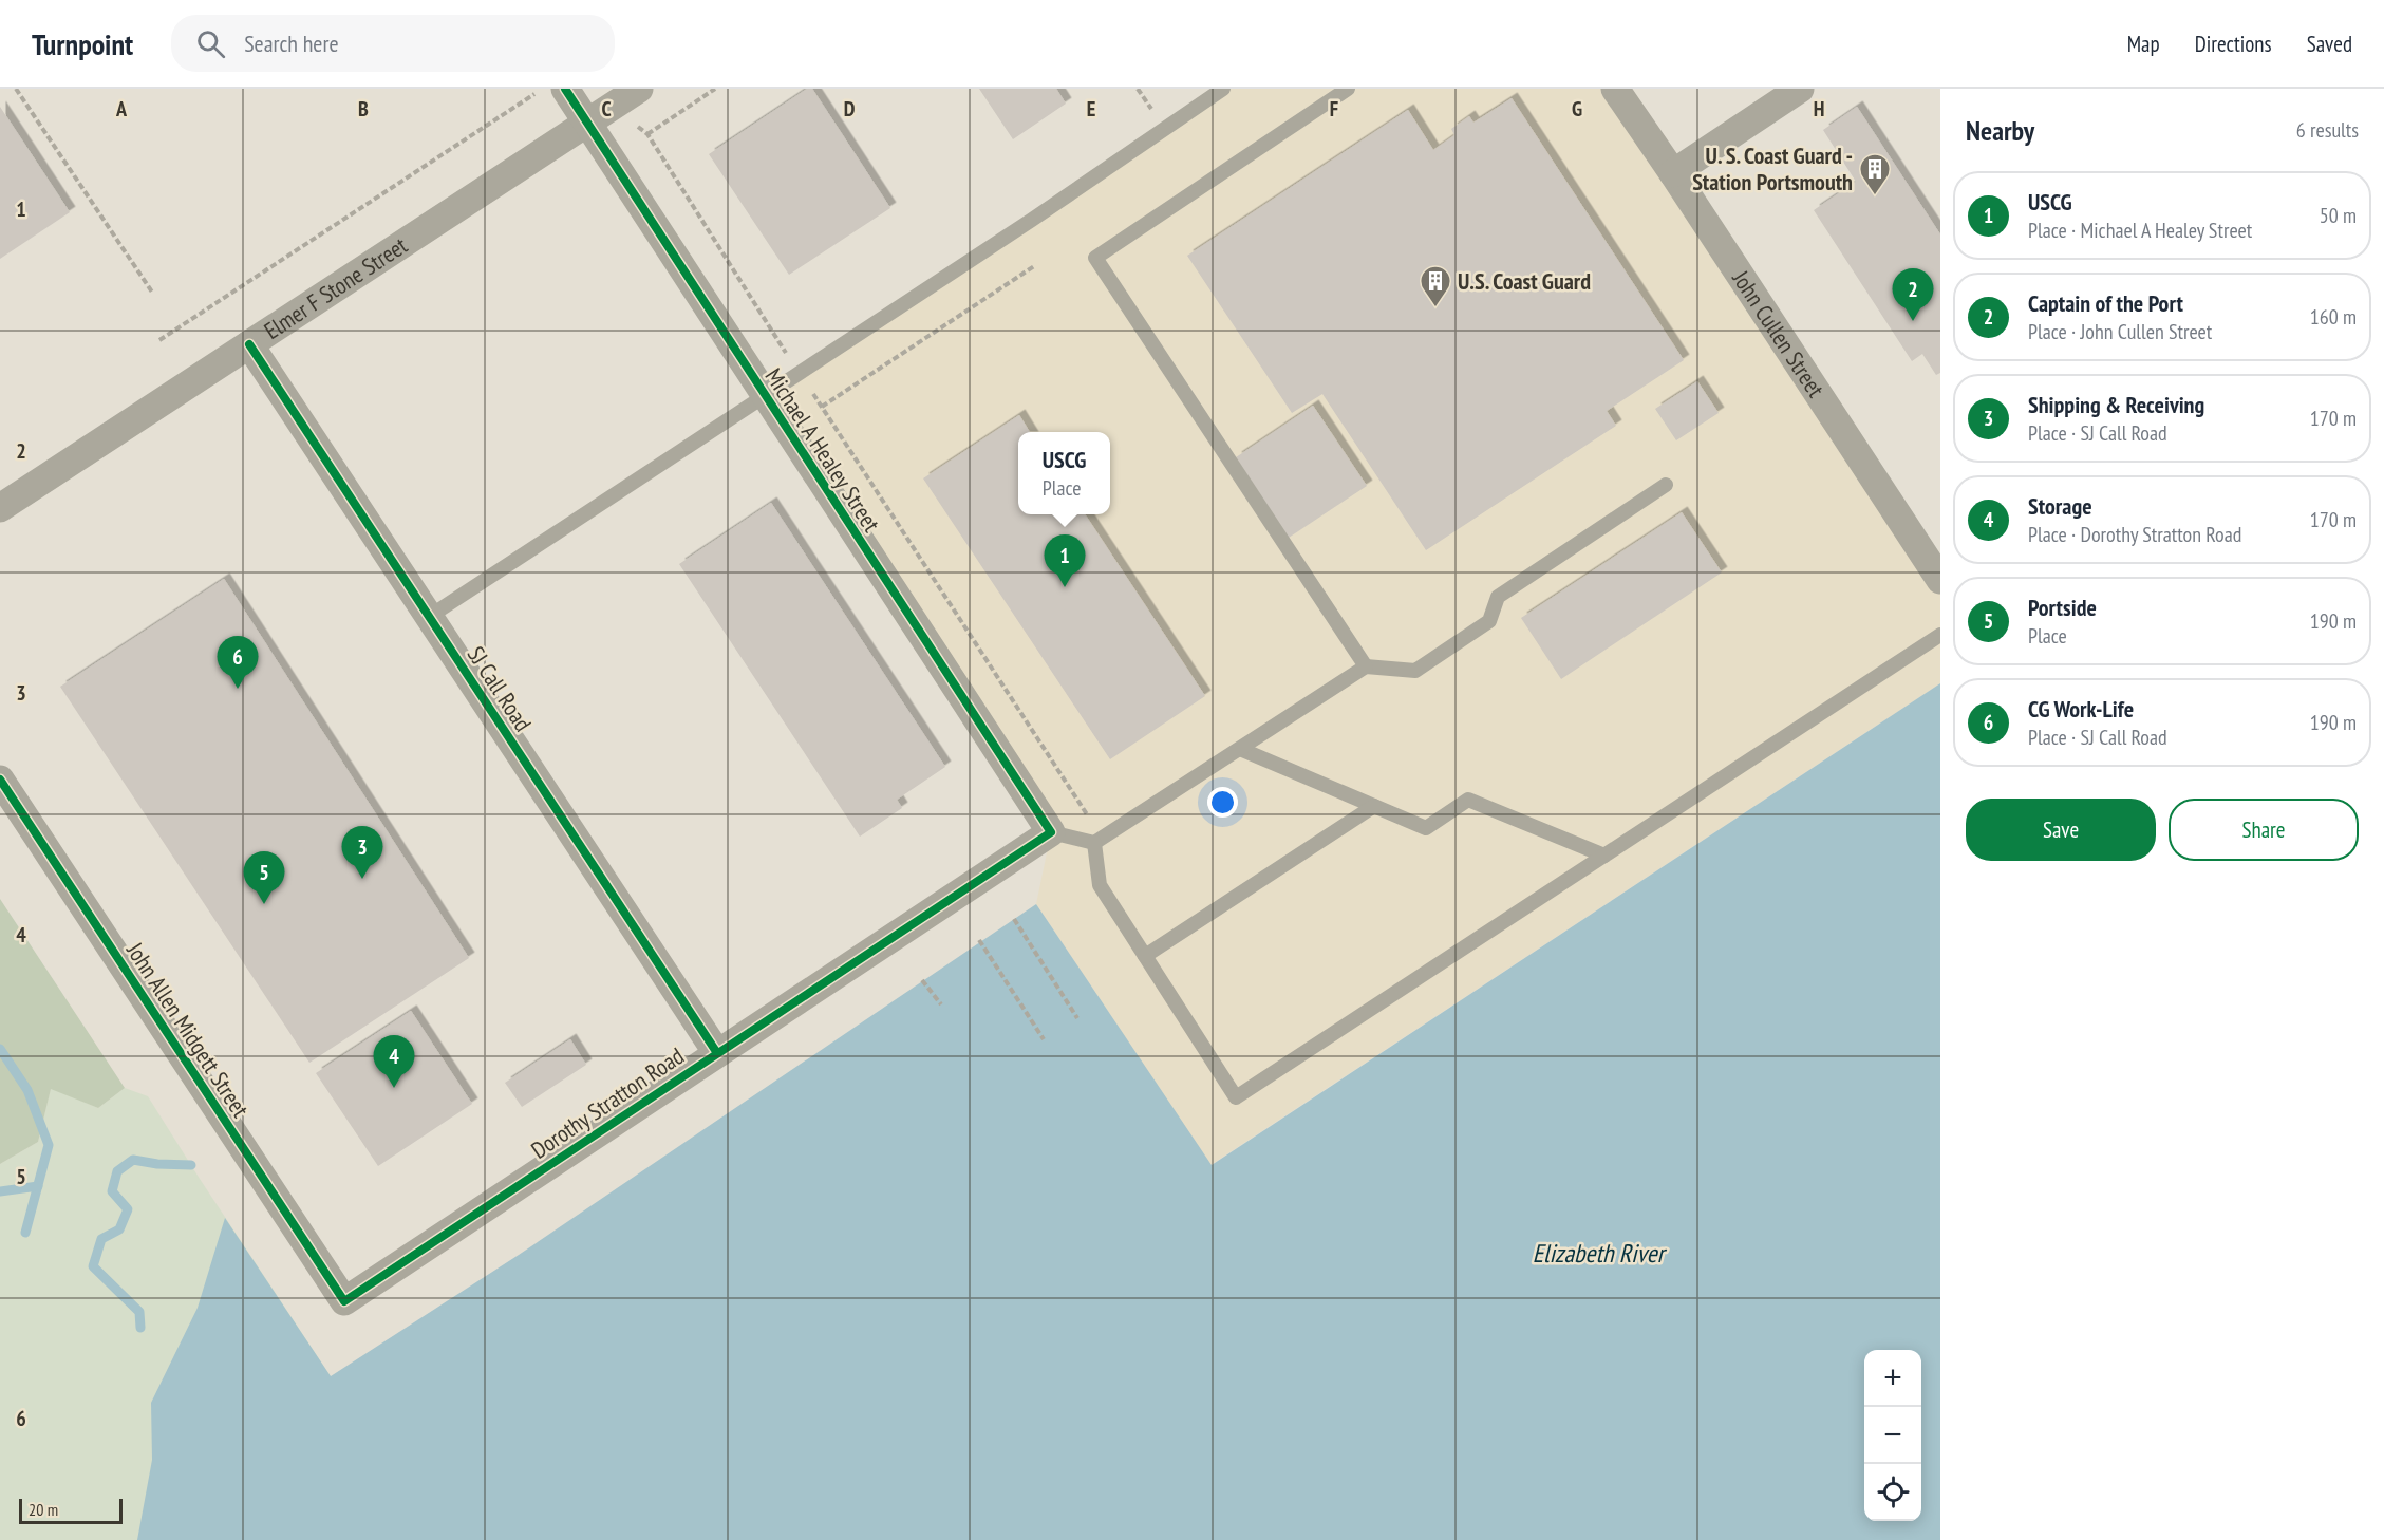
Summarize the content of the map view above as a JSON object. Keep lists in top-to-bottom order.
{
  "streets": {
    "street": [
      "Elmer F Stone Street",
      "John Cullen Street",
      "Michael A Healey Street",
      "SJ Call Road",
      "John Allen Midgett Street",
      "Dorothy Stratton Road"
    ]
  },
  "crossings": [
    ["Elmer F Stone Street", "Michael A Healey Street"],
    ["Elmer F Stone Street", "SJ Call Road"],
    ["Michael A Healey Street", "Dorothy Stratton Road"],
    ["SJ Call Road", "Dorothy Stratton Road"],
    ["John Allen Midgett Street", "Dorothy Stratton Road"]
  ],
  "water": ["Elizabeth River"],
  "places": {
    "building": ["U. S. Coast Guard - Station Portsmouth", "U.S. Coast Guard"]
  },
  "scale_bar": "20 m",
  "page": {
    "header": "Turnpoint",
    "search": "Search here",
    "nav": ["Map", "Directions", "Saved"],
    "heading": ["Nearby", "6 results"],
    "list": [
      {
        "mark": "1",
        "name": "USCG",
        "note": "Place · Michael A Healey Street",
        "value": "50 m"
      },
      {
        "mark": "2",
        "name": "Captain of the Port",
        "note": "Place · John Cullen Street",
        "value": "160 m"
      },
      {
        "mark": "3",
        "name": "Shipping & Receiving",
        "note": "Place · SJ Call Road",
        "value": "170 m"
      },
      {
        "mark": "4",
        "name": "Storage",
        "note": "Place · Dorothy Stratton Road",
        "value": "170 m"
      },
      {
        "mark": "5",
        "name": "Portside",
        "note": "Place",
        "value": "190 m"
      },
      {
        "mark": "6",
        "name": "CG Work-Life",
        "note": "Place · SJ Call Road",
        "value": "190 m"
      }
    ],
    "pins": [
      "2",
      "1",
      "6",
      "3",
      "5",
      "4"
    ],
    "popup": ["USCG", "Place"],
    "buttons": ["Save", "Share"],
    "map_buttons": ["+", "−"],
    "scale": "20 m"
  },
  "grid": {
    "columns": [
      "A",
      "B",
      "C",
      "D",
      "E",
      "F",
      "G",
      "H"
    ],
    "rows": [
      "1",
      "2",
      "3",
      "4",
      "5",
      "6"
    ]
  }
}
